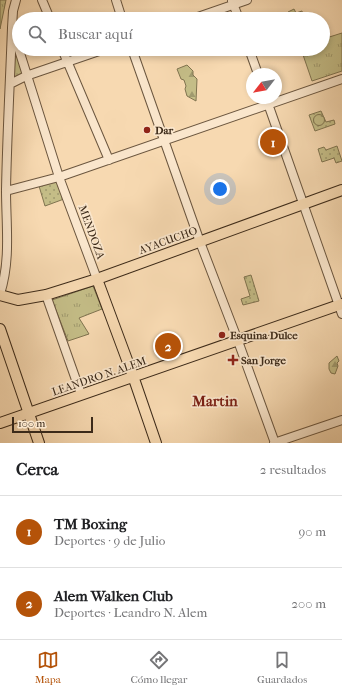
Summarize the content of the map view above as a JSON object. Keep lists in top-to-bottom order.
{
  "streets": {
    "main road": ["MENDOZA", "AYACUCHO", "LEANDRO N. ALEM"]
  },
  "crossings": [
    ["MENDOZA", "AYACUCHO"],
    ["MENDOZA", "LEANDRO N. ALEM"]
  ],
  "districts": ["Martin"],
  "places": {
    "other": ["Dar", "Esquina Dulce"],
    "health": ["San Jorge"]
  },
  "scale_bar": "100 m",
  "north": "bottom left",
  "page": {
    "search": "Buscar aquí",
    "pins": ["1", "2"],
    "scale": "100 m",
    "heading": ["Cerca", "2 resultados"],
    "list": [
      {
        "mark": "1",
        "name": "TM Boxing",
        "note": "Deportes · 9 de Julio",
        "value": "90 m"
      },
      {
        "mark": "2",
        "name": "Alem Walken Club",
        "note": "Deportes · Leandro N. Alem",
        "value": "200 m"
      }
    ],
    "nav": ["Mapa", "Cómo llegar", "Guardados"]
  }
}
